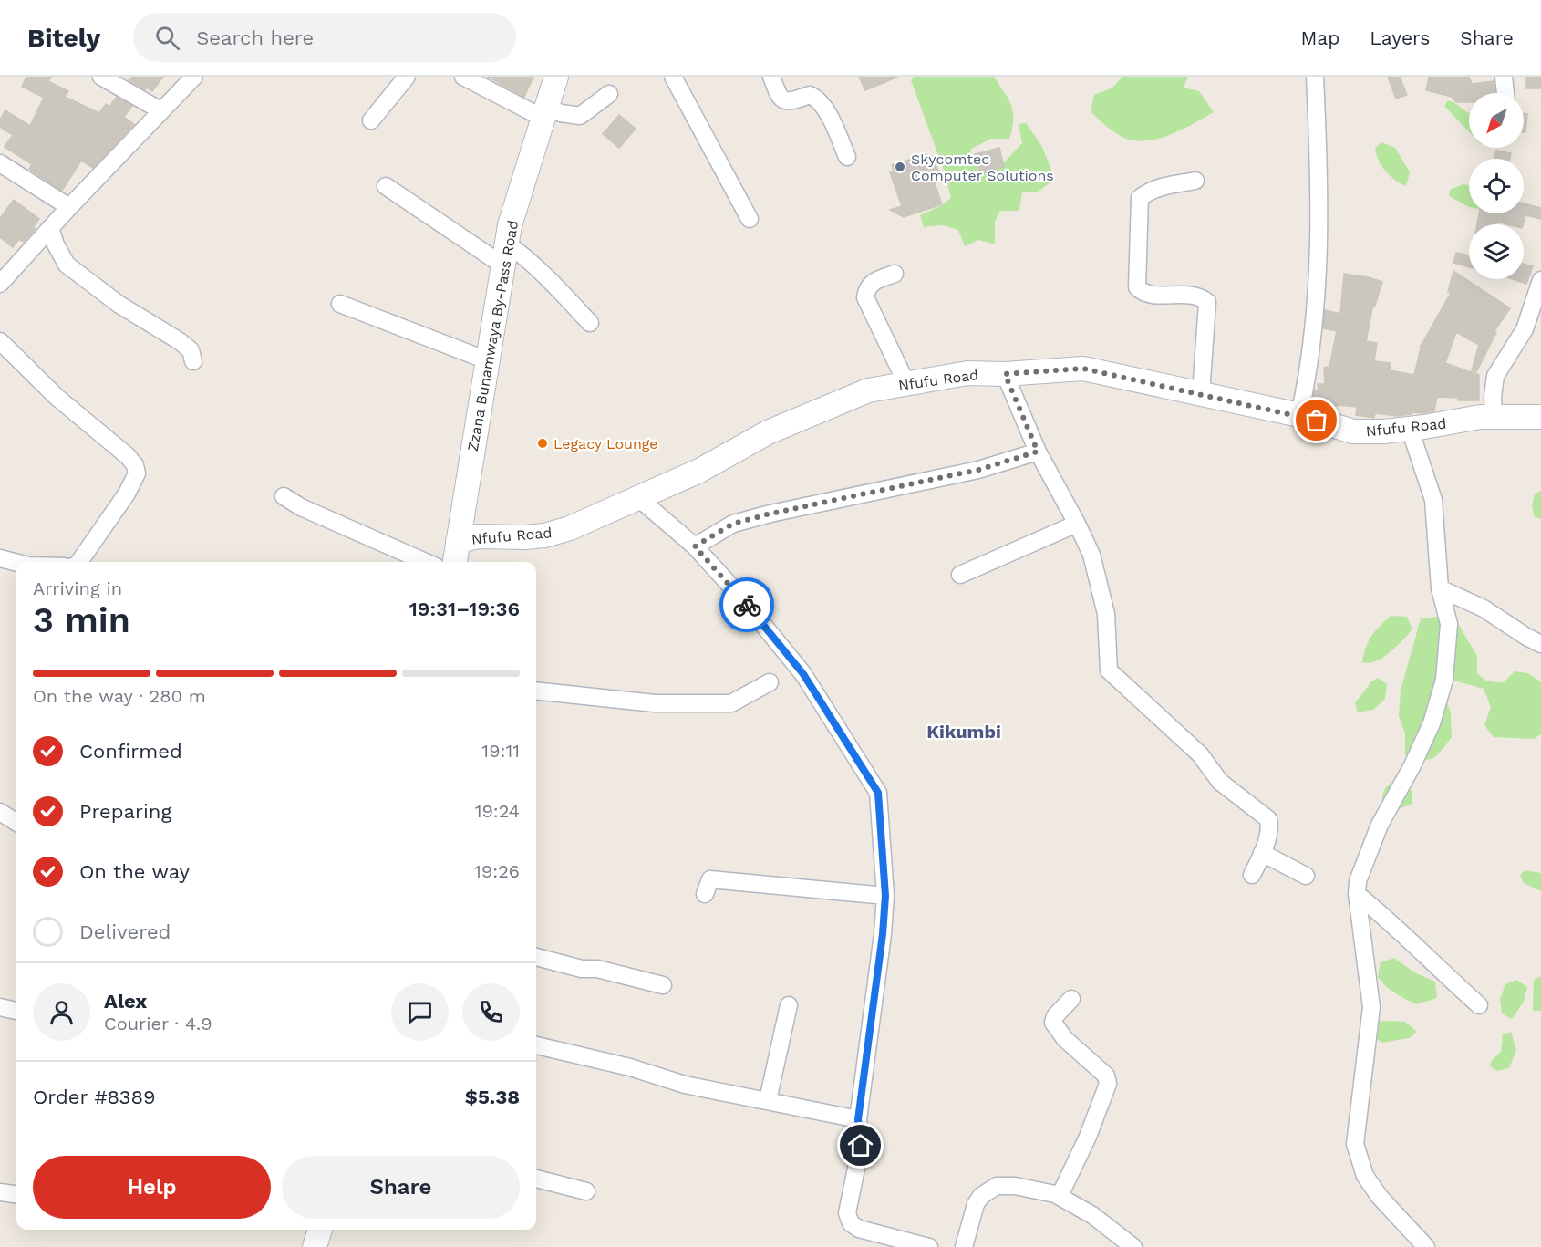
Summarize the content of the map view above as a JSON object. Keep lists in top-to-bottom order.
{
  "streets": {
    "street": ["Zzana Bunamwaya By-Pass Road", "Nfufu Road"]
  },
  "crossings": [
    ["Zzana Bunamwaya By-Pass Road", "Nfufu Road"]
  ],
  "districts": ["Kikumbi"],
  "places": ["Skycomtec Computer Solutions", "Legacy Lounge"],
  "north": "bottom left",
  "page": {
    "header": "Bitely",
    "search": "Search here",
    "nav": ["Map", "Layers", "Share"],
    "heading": ["3 min", "Arriving in", "19:31–19:36"],
    "panel": [
      "Alex",
      "Courier · 4.9",
      "Order #8389",
      "$5.38"
    ],
    "bar": "On the way · 280 m",
    "list": [
      ["Confirmed", "19:11"],
      ["Preparing", "19:24"],
      ["On the way", "19:26"],
      "Delivered"
    ],
    "buttons": ["Help", "Share"]
  }
}
